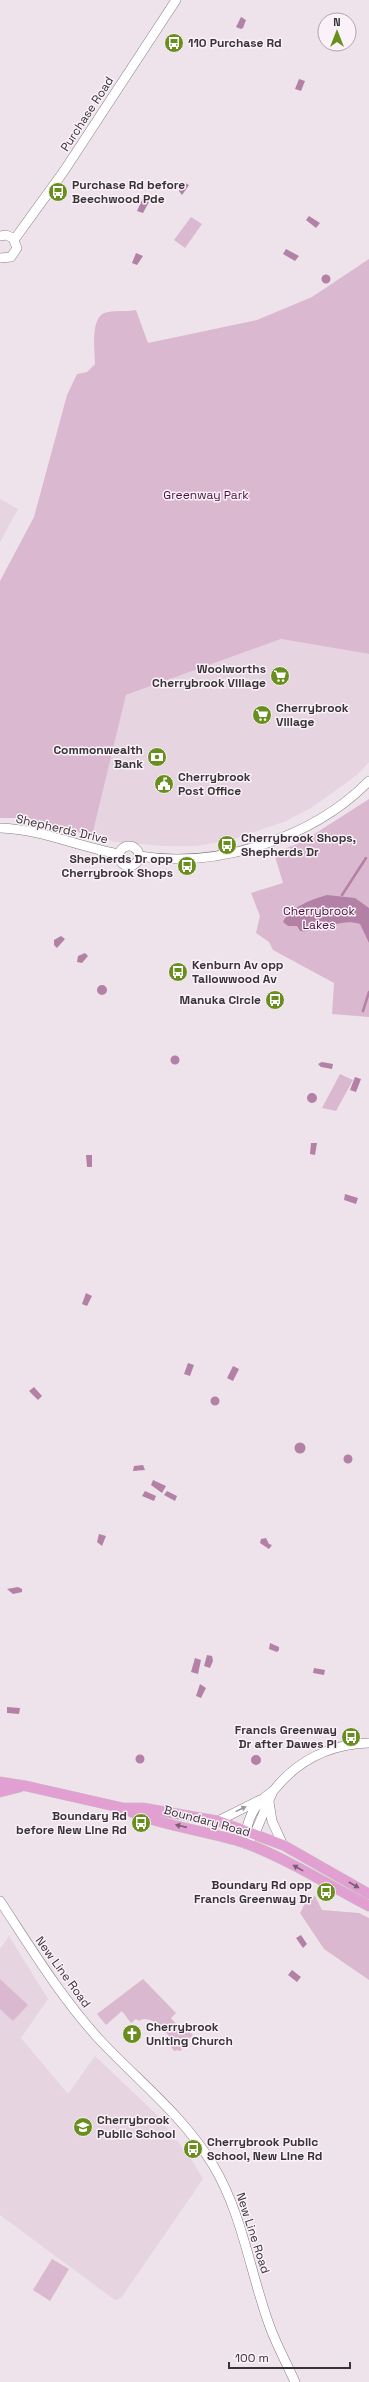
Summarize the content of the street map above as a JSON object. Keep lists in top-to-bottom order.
{
  "streets": {
    "main road": [
      "Purchase Road",
      "Shepherds Drive",
      "Boundary Road",
      "New Line Road"
    ]
  },
  "parks": ["Greenway Park", "Cherrybrook Lakes"],
  "places": {
    "bus stop": [
      "110 Purchase Rd",
      "Purchase Rd before Beechwood Pde",
      "Cherrybrook Shops, Shepherds Dr",
      "Shepherds Dr opp Cherrybrook Shops",
      "Kenburn Av opp Tallowwood Av",
      "Manuka Circle",
      "Francis Greenway Dr after Dawes Pl",
      "Boundary Rd before New Line Rd",
      "Boundary Rd opp Francis Greenway Dr",
      "Cherrybrook Public School, New Line Rd"
    ],
    "supermarket": ["Woolworths Cherrybrook Village", "Cherrybrook Village"],
    "bank": ["Commonwealth Bank"],
    "public building": ["Cherrybrook Post Office"],
    "church": ["Cherrybrook Uniting Church"],
    "school or university": ["Cherrybrook Public School"]
  },
  "scale_bar": "100 m",
  "north": "top"
}
